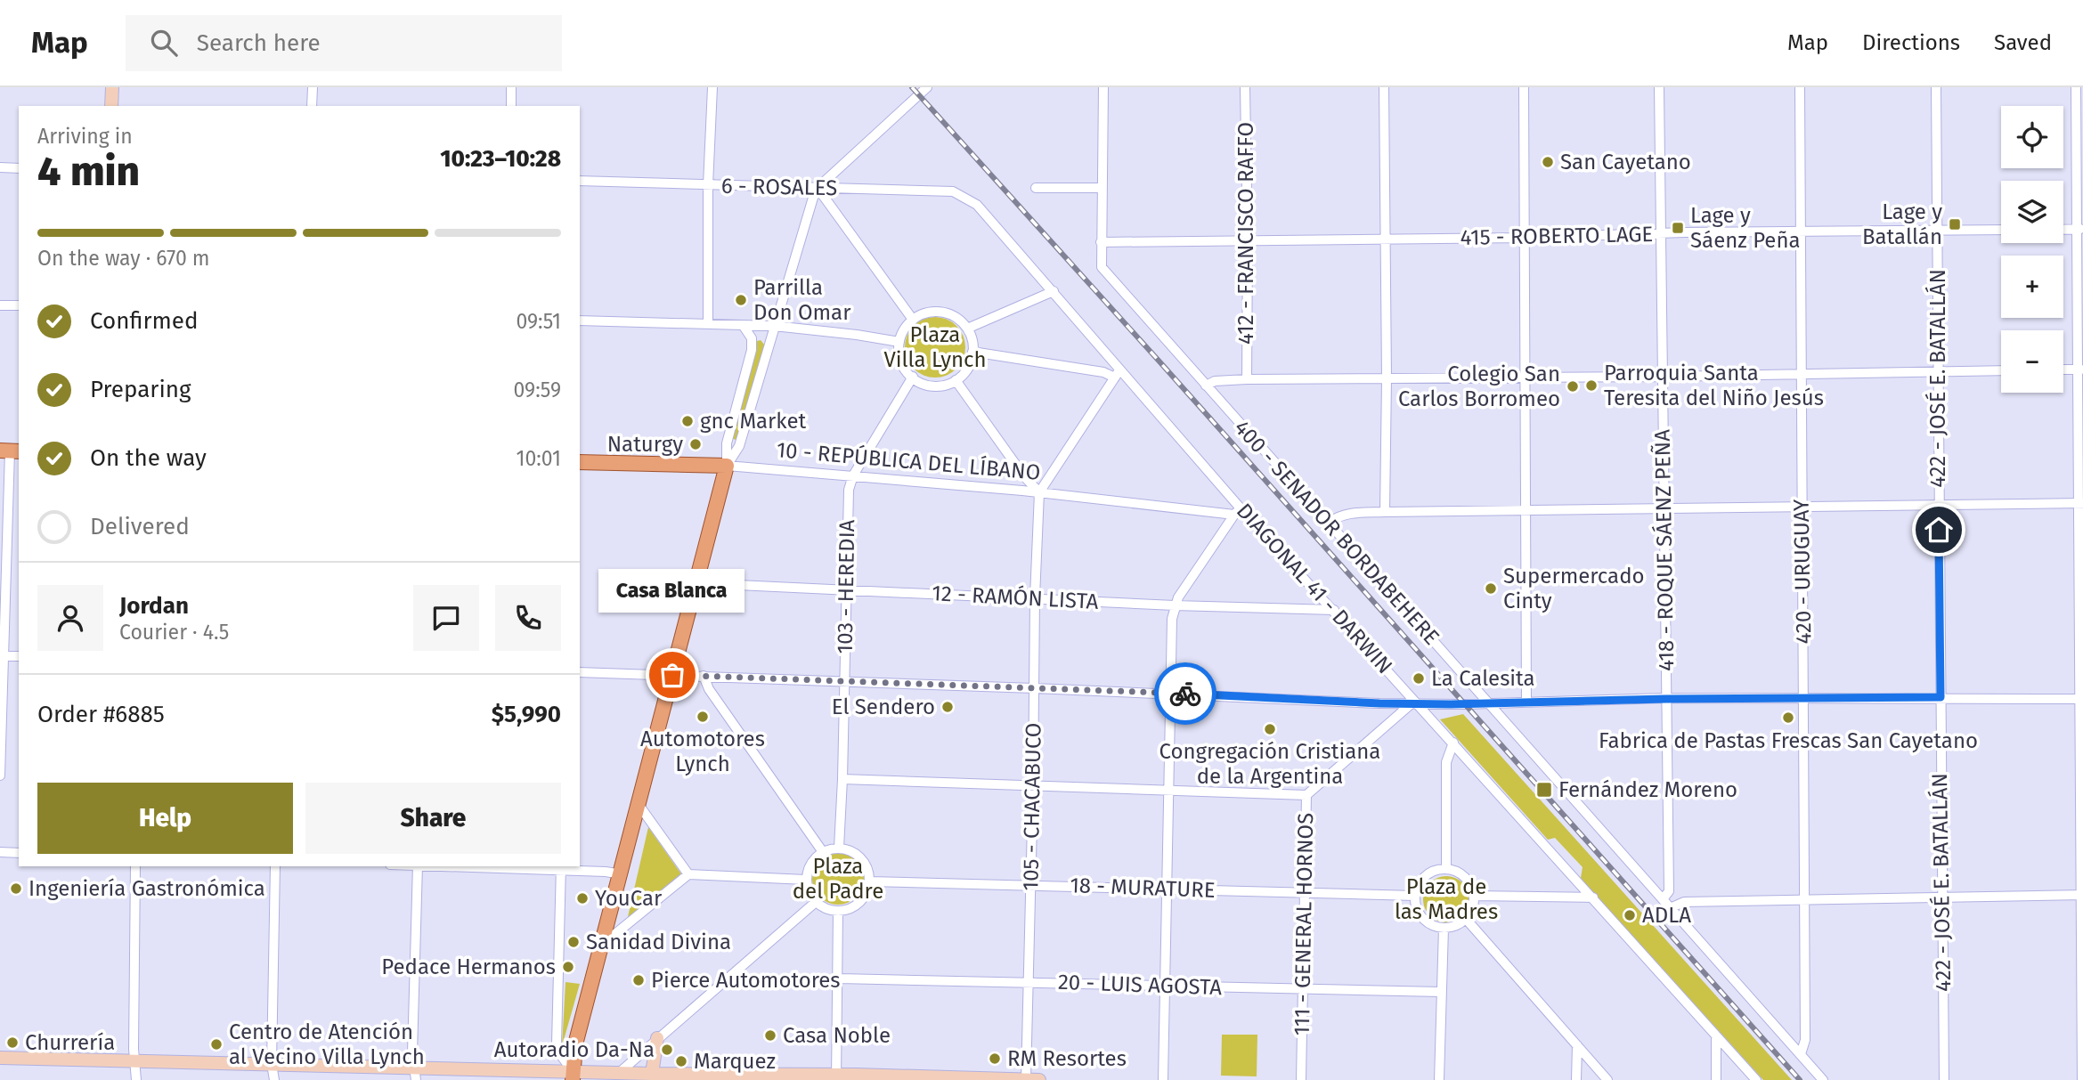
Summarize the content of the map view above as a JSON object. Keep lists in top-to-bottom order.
{
  "streets": {
    "main road": ["10 - REPÚBLICA DEL LÍBANO"],
    "street": [
      "6 - ROSALES",
      "412 - FRANCISCO RAFFO",
      "415 - ROBERTO LAGE",
      "422 - JOSÉ E. BATALLÁN",
      "400 - SENADOR BORDABEHERE",
      "418 - ROQUE SÁENZ PEÑA",
      "420 - URUGUAY",
      "103 - HEREDIA",
      "DIAGONAL 41 - DARWIN",
      "12 - RAMÓN LISTA",
      "105 - CHACABUCO",
      "18 - MURATURE",
      "111 - GENERAL HORNOS",
      "20 - LUIS AGOSTA"
    ]
  },
  "crossings": [
    ["6 - ROSALES", "DIAGONAL 41 - DARWIN"],
    ["412 - FRANCISCO RAFFO", "415 - ROBERTO LAGE"],
    ["415 - ROBERTO LAGE", "422 - JOSÉ E. BATALLÁN"],
    ["415 - ROBERTO LAGE", "400 - SENADOR BORDABEHERE"],
    ["415 - ROBERTO LAGE", "418 - ROQUE SÁENZ PEÑA"],
    ["415 - ROBERTO LAGE", "420 - URUGUAY"],
    ["10 - REPÚBLICA DEL LÍBANO", "103 - HEREDIA"],
    ["10 - REPÚBLICA DEL LÍBANO", "DIAGONAL 41 - DARWIN"],
    ["10 - REPÚBLICA DEL LÍBANO", "105 - CHACABUCO"],
    ["400 - SENADOR BORDABEHERE", "418 - ROQUE SÁENZ PEÑA"],
    ["400 - SENADOR BORDABEHERE", "420 - URUGUAY"],
    ["103 - HEREDIA", "12 - RAMÓN LISTA"],
    ["103 - HEREDIA", "18 - MURATURE"],
    ["DIAGONAL 41 - DARWIN", "12 - RAMÓN LISTA"],
    ["DIAGONAL 41 - DARWIN", "111 - GENERAL HORNOS"],
    ["12 - RAMÓN LISTA", "105 - CHACABUCO"],
    ["105 - CHACABUCO", "18 - MURATURE"],
    ["105 - CHACABUCO", "20 - LUIS AGOSTA"],
    ["18 - MURATURE", "111 - GENERAL HORNOS"],
    ["111 - GENERAL HORNOS", "20 - LUIS AGOSTA"]
  ],
  "parks": ["Plaza Villa Lynch", "Plaza del Padre", "Plaza de las Madres"],
  "places": {
    "other": [
      "San Cayetano",
      "Parrilla Don Omar",
      "Parroquia Santa Teresita del Niño Jesús",
      "Colegio San Carlos Borromeo",
      "gnc Market",
      "Naturgy",
      "Supermercado Cinty",
      "Casa Blanca",
      "La Calesita",
      "El Sendero",
      "Automotores Lynch",
      "Fabrica de Pastas Frescas San Cayetano",
      "Congregación Cristiana de la Argentina",
      "Ingeniería Gastronómica",
      "YouCar",
      "ADLA",
      "Sanidad Divina",
      "Pedace Hermanos",
      "Pierce Automotores",
      "Casa Noble",
      "Churrería",
      "Centro de Atención al Vecino Villa Lynch",
      "Autoradio Da-Na",
      "RM Resortes",
      "Marquez"
    ],
    "transit": ["Lage y Batallán", "Lage y Sáenz Peña", "Fernández Moreno"]
  },
  "page": {
    "header": "Map",
    "search": "Search here",
    "nav": ["Map", "Directions", "Saved"],
    "map_buttons": ["+", "−"],
    "heading": ["4 min", "Arriving in", "10:23–10:28"],
    "panel": [
      "Jordan",
      "Courier · 4.5",
      "Order #6885",
      "$5,990"
    ],
    "bar": "On the way · 670 m",
    "list": [
      ["Confirmed", "09:51"],
      ["Preparing", "09:59"],
      ["On the way", "10:01"],
      "Delivered"
    ],
    "bubble": "Casa Blanca",
    "buttons": ["Help", "Share"]
  }
}
